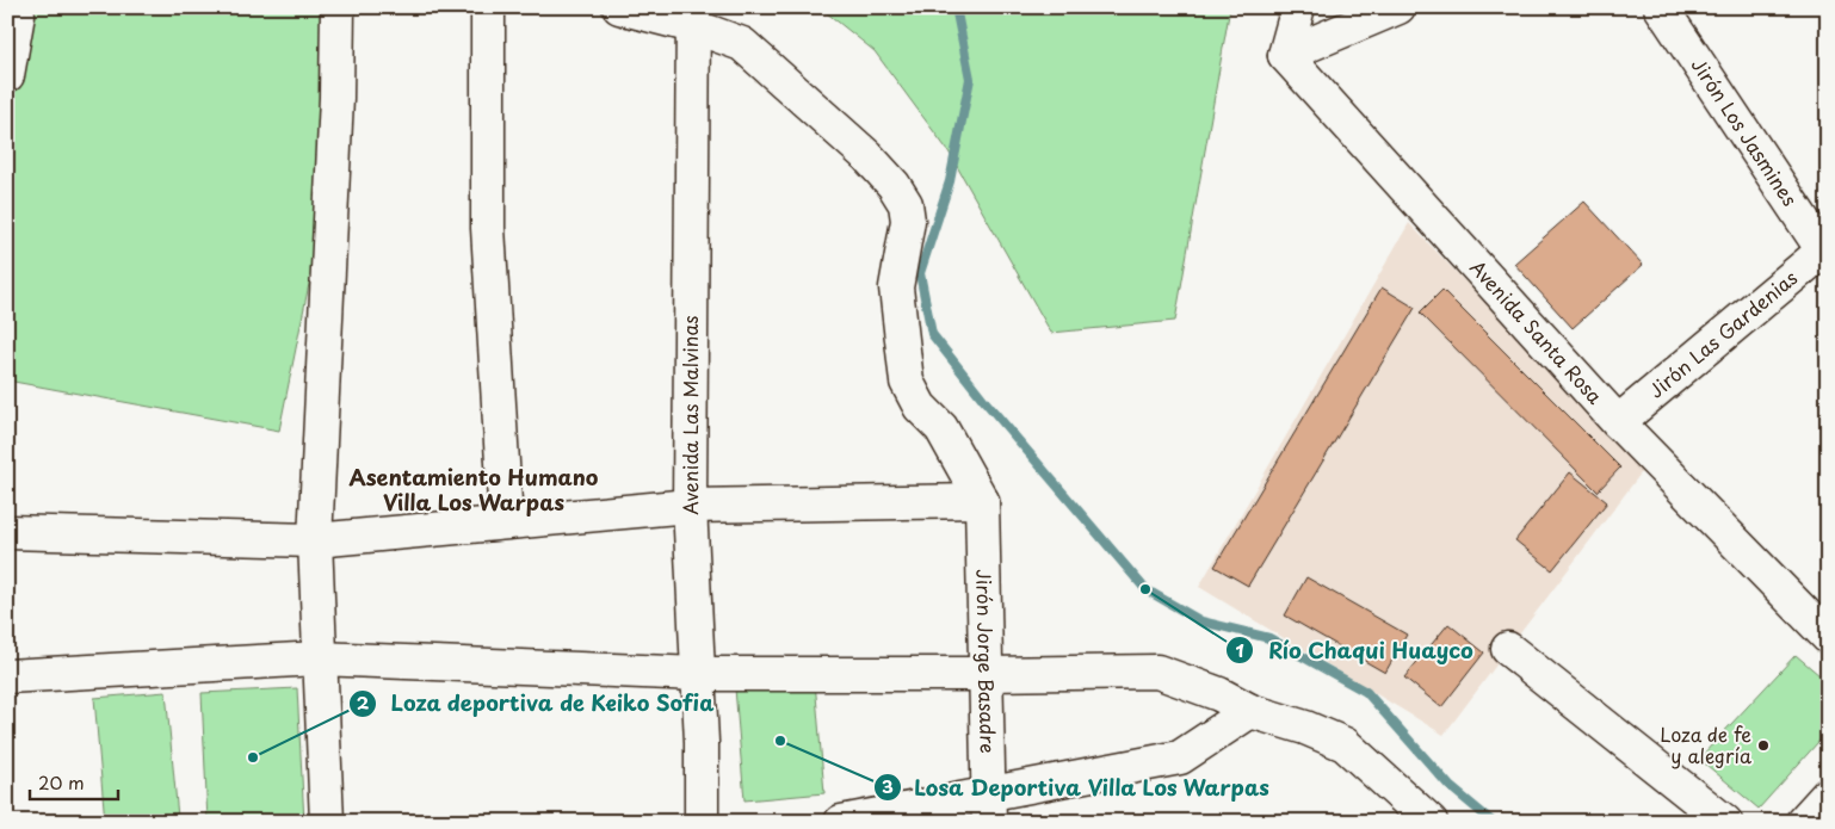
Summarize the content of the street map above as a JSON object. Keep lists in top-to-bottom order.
{
  "streets": {
    "street": [
      "Jirón Los Jasmines",
      "Avenida Santa Rosa",
      "Jirón Las Gardenias",
      "Avenida Las Malvinas",
      "Jirón Jorge Basadre"
    ]
  },
  "crossings": [
    ["Jirón Los Jasmines", "Jirón Las Gardenias"],
    ["Avenida Santa Rosa", "Jirón Las Gardenias"]
  ],
  "districts": ["Asentamiento Humano Villa Los Warpas"],
  "places": [
    "Río Chaqui Huayco",
    "Losa Deportiva Villa Los Warpas",
    "Loza de fe y alegría",
    "Loza deportiva de Keiko Sofia"
  ],
  "scale_bar": "20 m"
}
